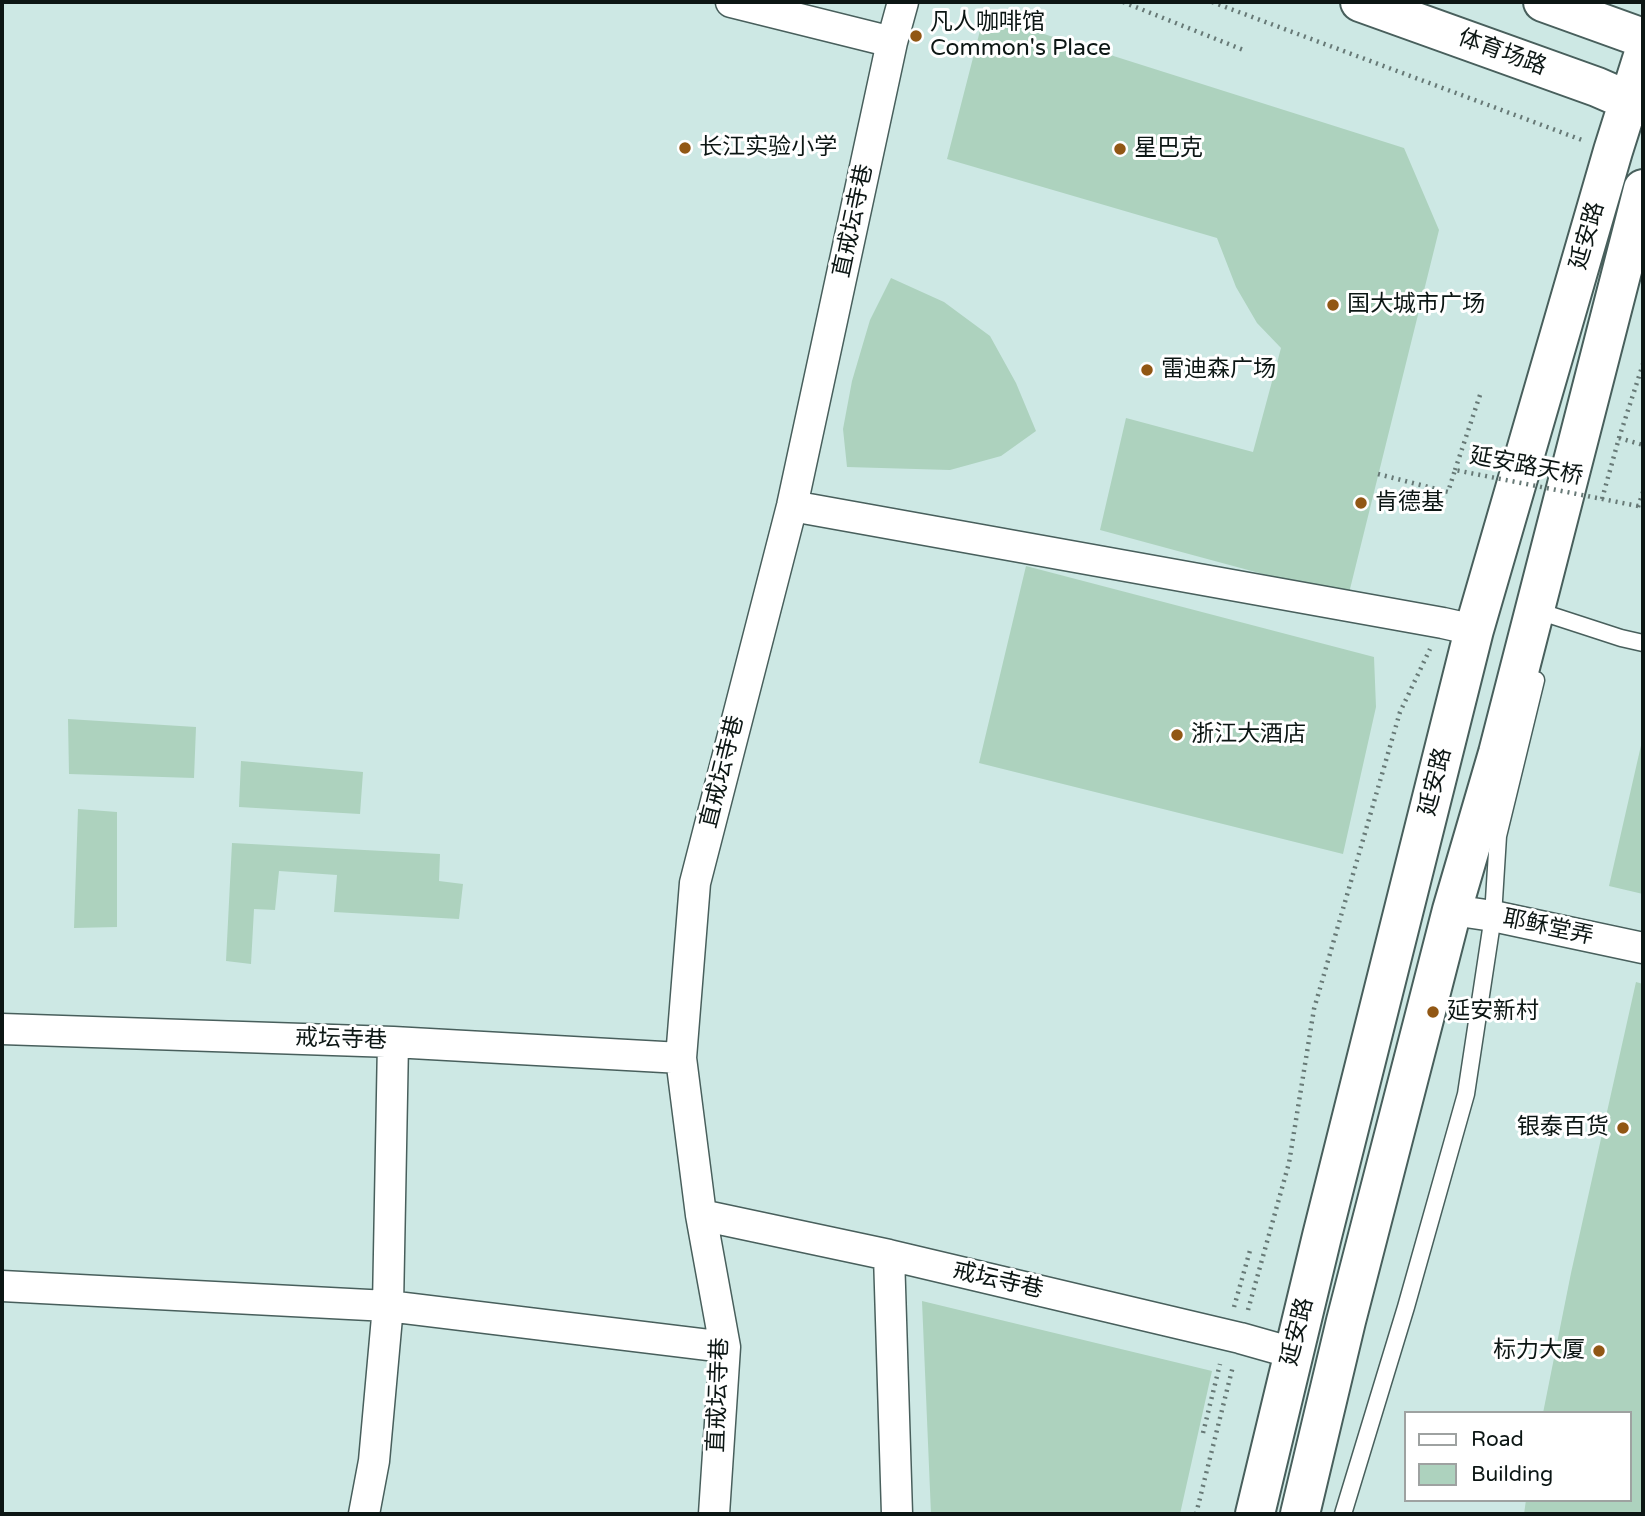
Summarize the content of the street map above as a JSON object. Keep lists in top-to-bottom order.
{
  "streets": {
    "main road": ["体育场路", "延安路"],
    "street": ["直戒坛寺巷", "耶稣堂弄", "戒坛寺巷"],
    "path": ["延安路天桥"]
  },
  "crossings": [
    ["体育场路", "延安路"],
    ["直戒坛寺巷", "戒坛寺巷"],
    ["延安路", "耶稣堂弄"],
    ["延安路", "戒坛寺巷"]
  ],
  "places": [
    "凡人咖啡馆 Common's Place",
    "长江实验小学",
    "星巴克",
    "国大城市广场",
    "雷迪森广场",
    "肯德基",
    "浙江大酒店",
    "延安新村",
    "银泰百货",
    "标力大厦"
  ],
  "legend": ["Road", "Building"]
}
